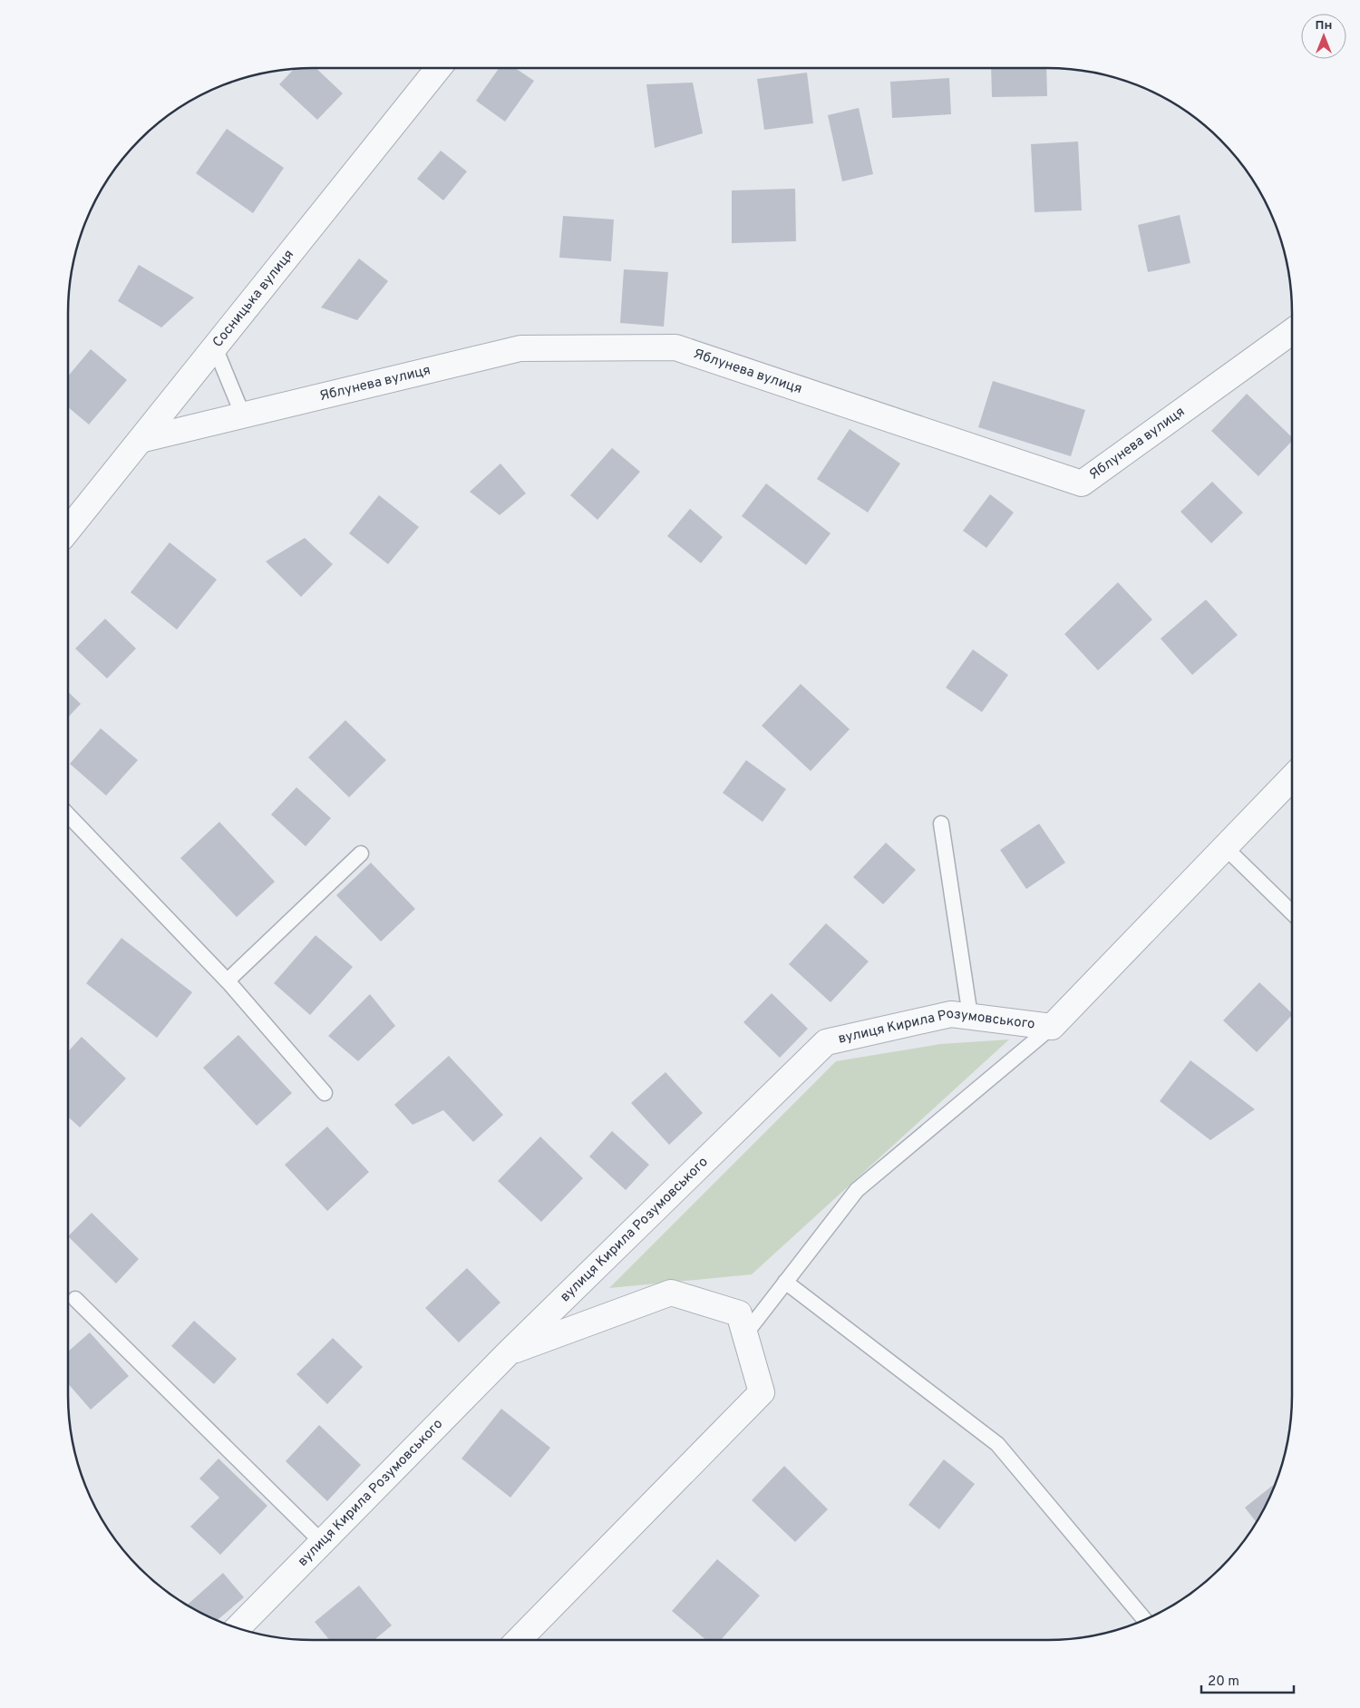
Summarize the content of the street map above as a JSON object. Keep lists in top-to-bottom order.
{
  "streets": {
    "street": ["Сосницька вулиця", "Яблунева вулиця", "вулиця Кирила Розумовського"]
  },
  "crossings": [
    ["Сосницька вулиця", "Яблунева вулиця"]
  ],
  "scale_bar": "20 m",
  "north": "top"
}
